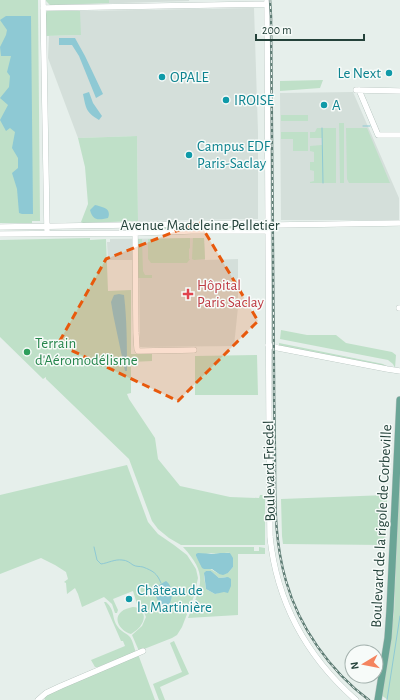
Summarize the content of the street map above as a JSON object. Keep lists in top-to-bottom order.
{
  "streets": {
    "main road": ["Boulevard de la rigole de Corbeville"],
    "street": ["Avenue Madeleine Pelletier", "Boulevard Friedel"]
  },
  "crossings": [
    ["Avenue Madeleine Pelletier", "Boulevard Friedel"]
  ],
  "places": {
    "other": [
      "Le Next",
      "OPALE",
      "IROISE",
      "A",
      "Campus EDF Paris-Saclay",
      "Terrain d'Aéromodélisme",
      "Château de la Martinière"
    ],
    "health": ["Hôpital Paris Saclay"]
  },
  "scale_bar": "200 m",
  "north": "left"
}
